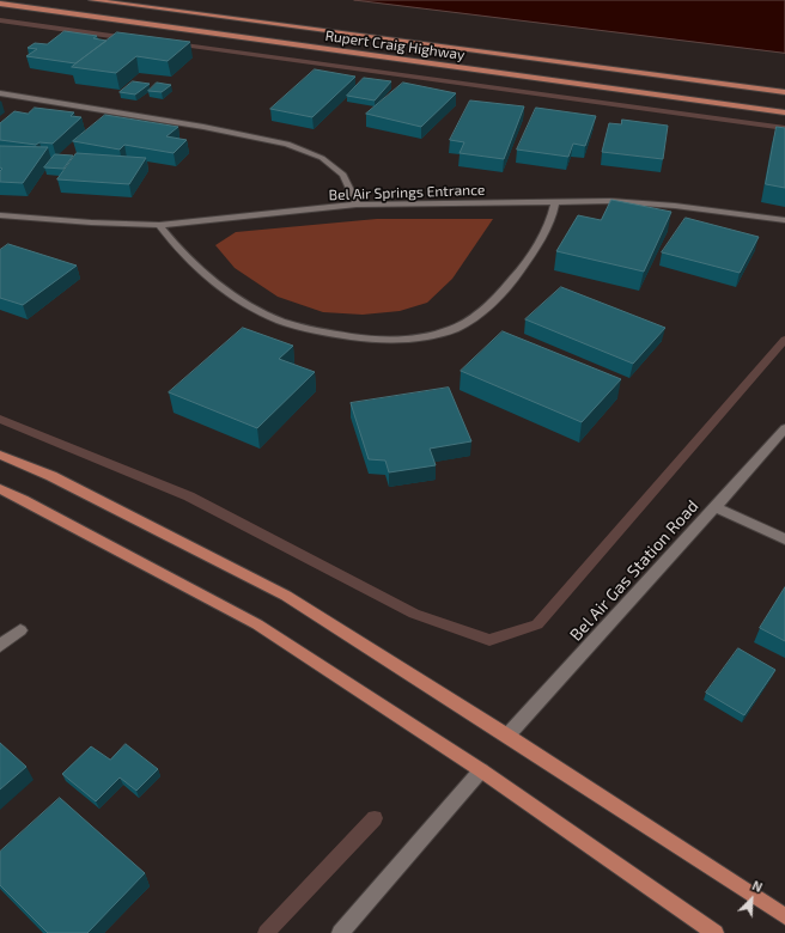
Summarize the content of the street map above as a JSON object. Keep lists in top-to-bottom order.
{
  "streets": {
    "main road": ["Rupert Craig Highway"],
    "street": ["Bel Air Springs Entrance", "Bel Air Gas Station Road"]
  },
  "north": "top right"
}
